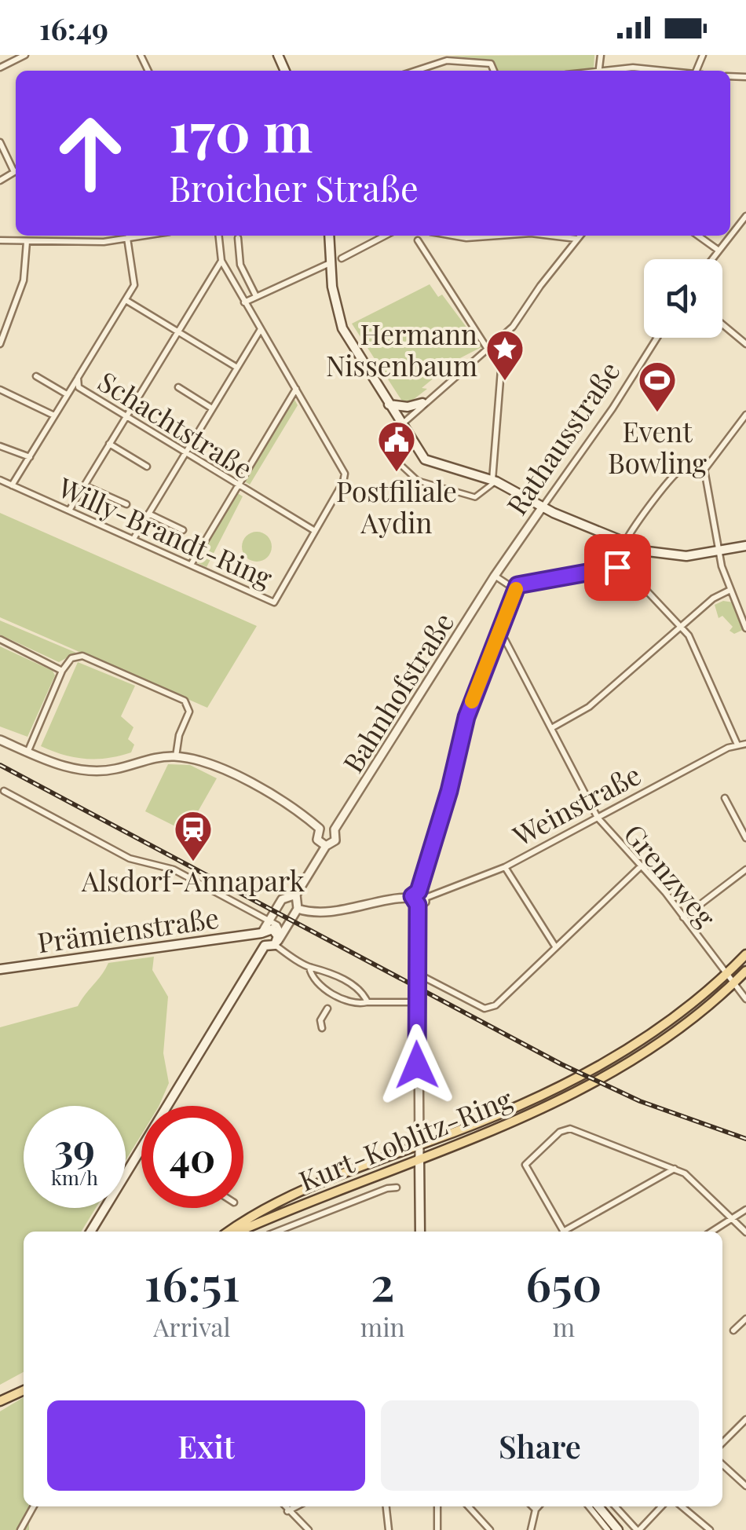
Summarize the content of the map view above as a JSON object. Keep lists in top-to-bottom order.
{
  "streets": {
    "main road": ["Prämienstraße", "Kurt-Koblitz-Ring"],
    "street": [
      "Schachtstraße",
      "Rathausstraße",
      "Willy-Brandt-Ring",
      "Bahnhofstraße",
      "Weinstraße",
      "Grenzweg"
    ]
  },
  "crossings": [
    ["Schachtstraße", "Willy-Brandt-Ring"],
    ["Rathausstraße", "Bahnhofstraße"],
    ["Weinstraße", "Grenzweg"],
    ["Grenzweg", "Kurt-Koblitz-Ring"]
  ],
  "places": {
    "place": ["Hermann Nissenbaum"],
    "sports": ["Event Bowling"],
    "public building": ["Postfiliale Aydin"],
    "station": ["Alsdorf-Annapark"]
  },
  "page": {
    "status": "16:49",
    "turn": ["170 m", "Broicher Straße"],
    "speed": "39 km/h",
    "limit": "40",
    "eta": [
      "16:51",
      "Arrival",
      "2",
      "min",
      "650",
      "m"
    ],
    "buttons": ["Exit", "Share"]
  }
}
